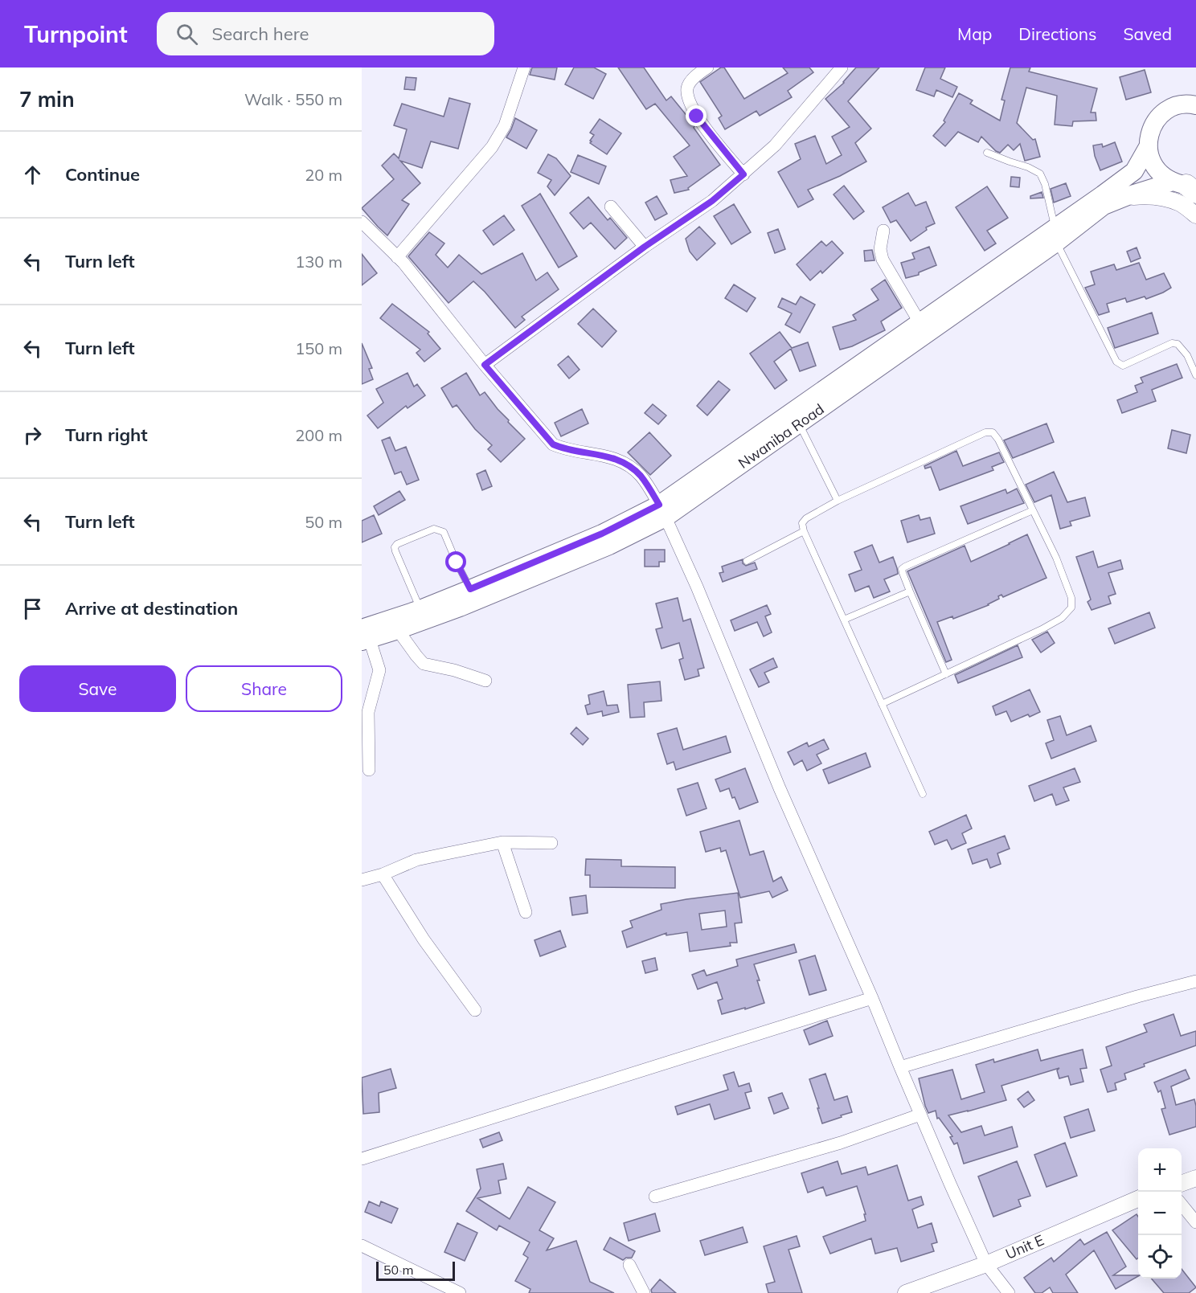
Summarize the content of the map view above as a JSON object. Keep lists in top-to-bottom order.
{
  "streets": {
    "main road": ["Nwaniba Road"],
    "street": ["Unit E"]
  },
  "scale_bar": "50 m",
  "page": {
    "header": "Turnpoint",
    "search": "Search here",
    "nav": ["Map", "Directions", "Saved"],
    "heading": ["7 min", "Walk · 550 m"],
    "list": [
      ["Continue", "20 m"],
      ["Turn left", "130 m"],
      ["Turn left", "150 m"],
      ["Turn right", "200 m"],
      ["Turn left", "50 m"],
      "Arrive at destination"
    ],
    "buttons": ["Save", "Share"],
    "map_buttons": ["+", "−"],
    "scale": "50 m"
  }
}
